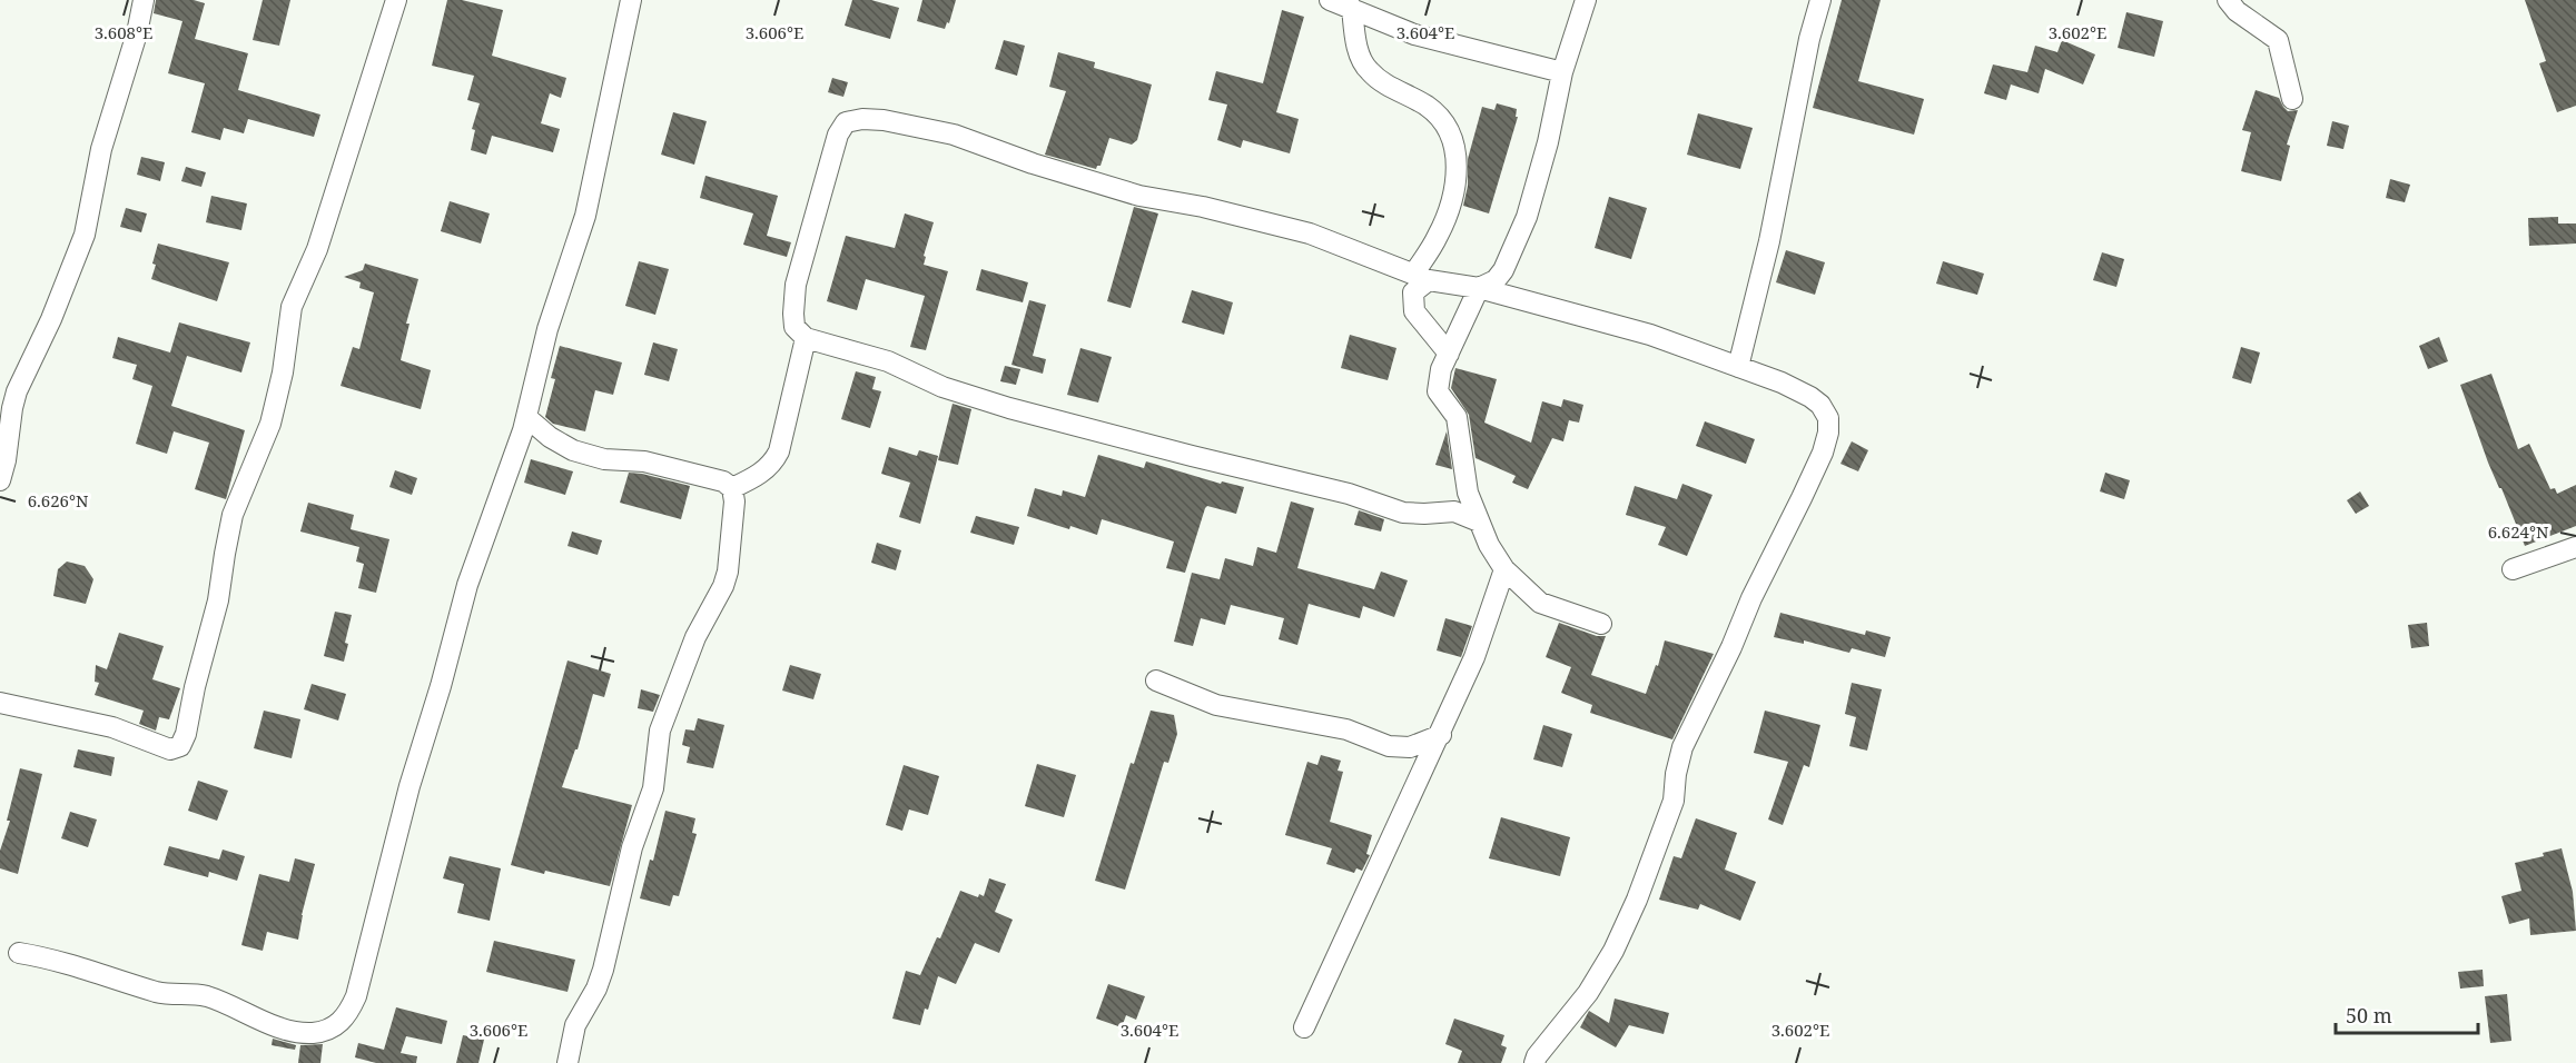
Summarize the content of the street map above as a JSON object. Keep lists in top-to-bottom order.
{
  "scale_bar": "50 m",
  "coordinates": [
    "3.606°E",
    "3.604°E",
    "3.602°E",
    "3.608°E",
    "6.626°N",
    "6.624°N"
  ]
}
